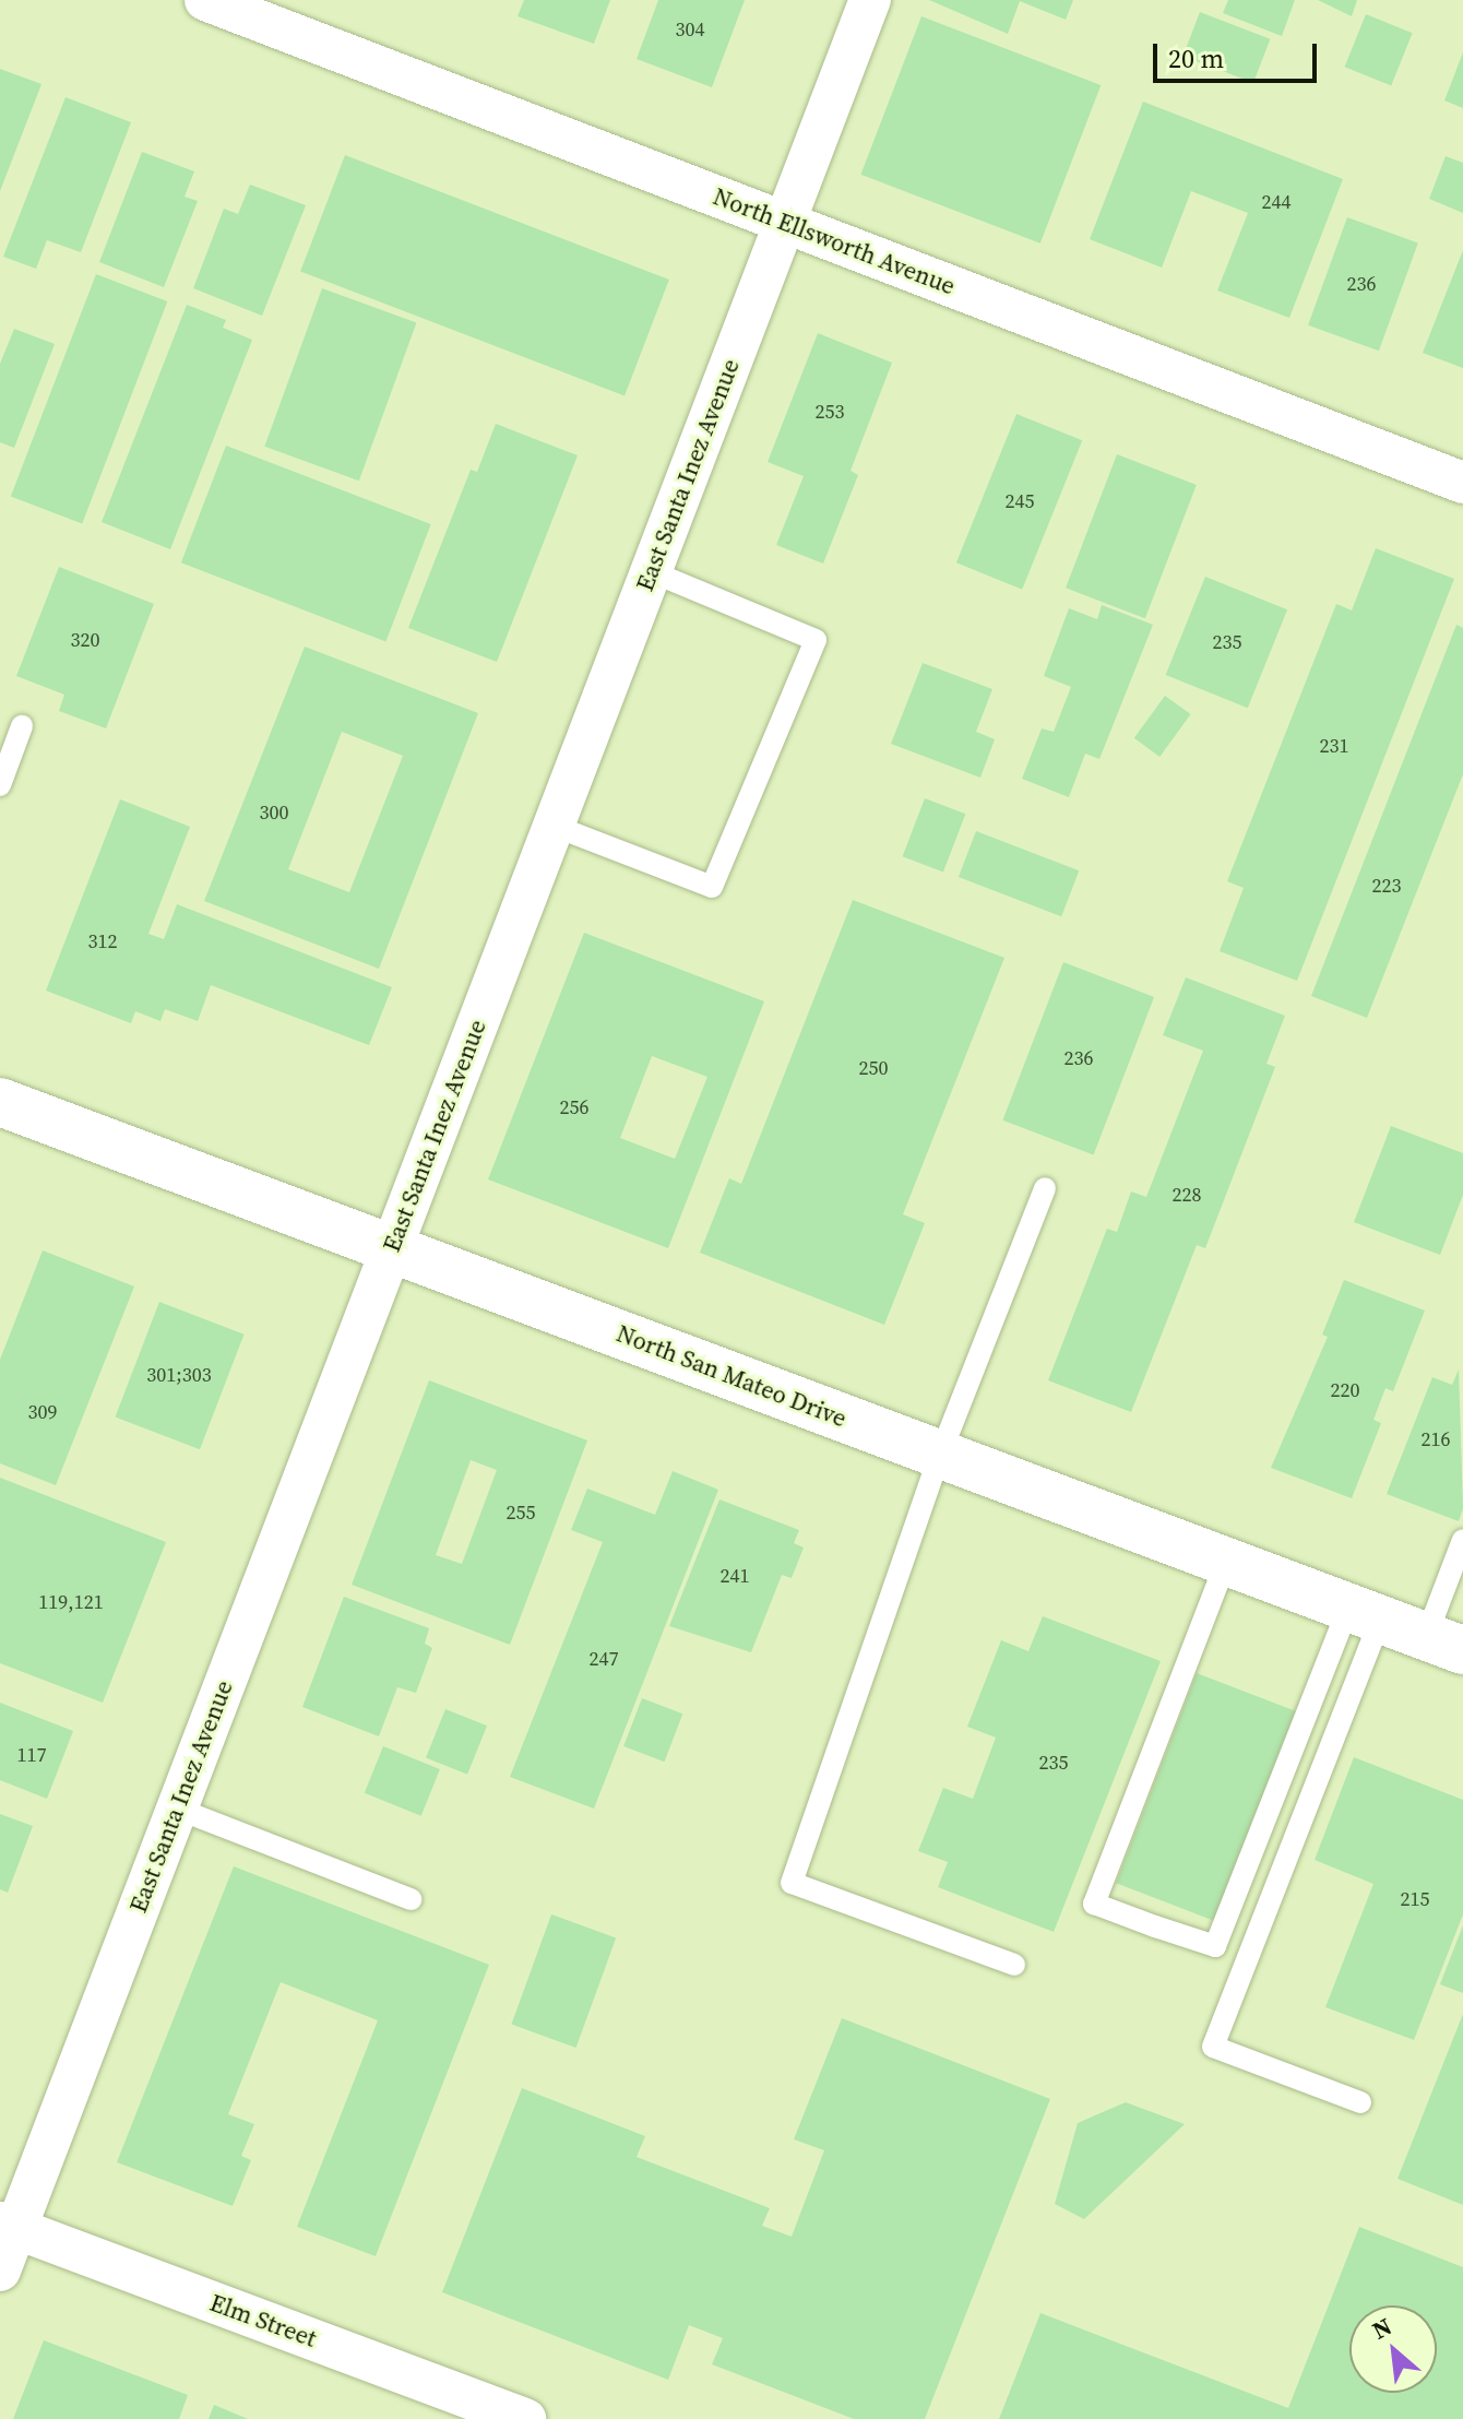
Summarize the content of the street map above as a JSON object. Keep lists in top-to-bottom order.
{
  "streets": {
    "main road": ["North San Mateo Drive"],
    "street": ["North Ellsworth Avenue", "East Santa Inez Avenue", "Elm Street"]
  },
  "crossings": [
    ["North Ellsworth Avenue", "East Santa Inez Avenue"],
    ["East Santa Inez Avenue", "North San Mateo Drive"],
    ["East Santa Inez Avenue", "Elm Street"]
  ],
  "house_numbers": [
    "304",
    "244",
    "236",
    "253",
    "245",
    "320",
    "235",
    "231",
    "300",
    "223",
    "312",
    "236",
    "250",
    "256",
    "228",
    "301;303",
    "220",
    "309",
    "216",
    "255",
    "241",
    "119,121",
    "247",
    "117",
    "235",
    "215"
  ],
  "scale_bar": "20 m",
  "north": "top left"
}
